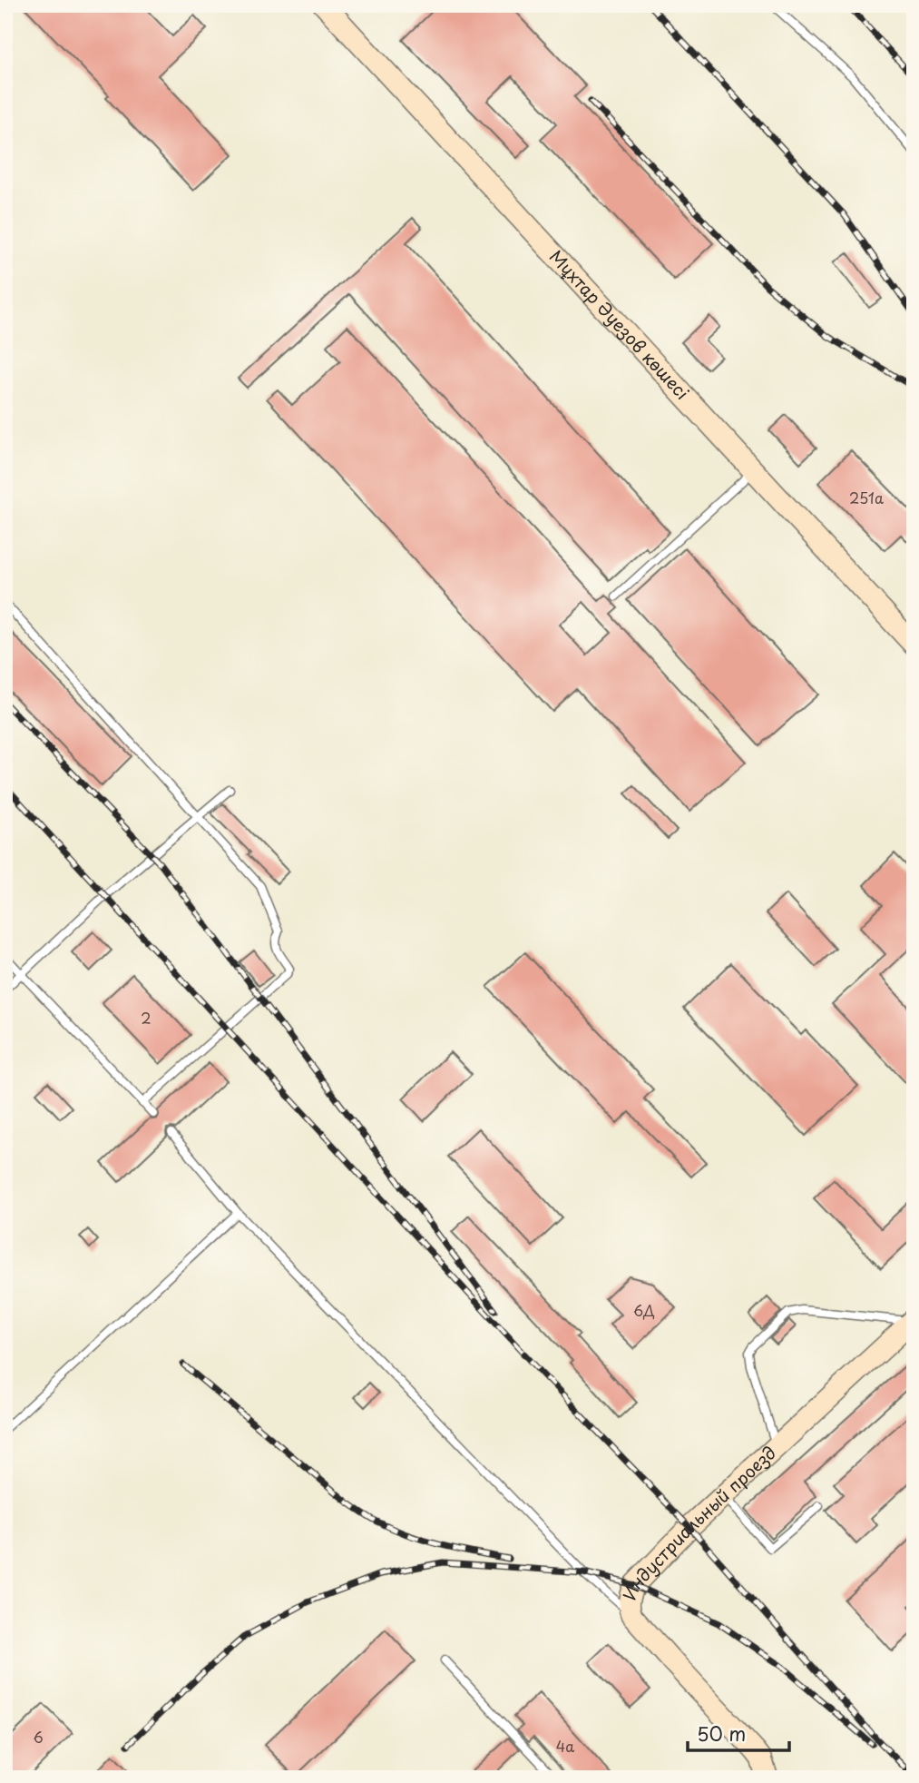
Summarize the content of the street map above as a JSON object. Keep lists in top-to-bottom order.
{
  "streets": {
    "street": ["Мұхтар Әуезов көшесі", "Индустриальный проезд"]
  },
  "house_numbers": [
    "251а",
    "2",
    "6Д",
    "6",
    "4а"
  ],
  "scale_bar": "50 m"
}
